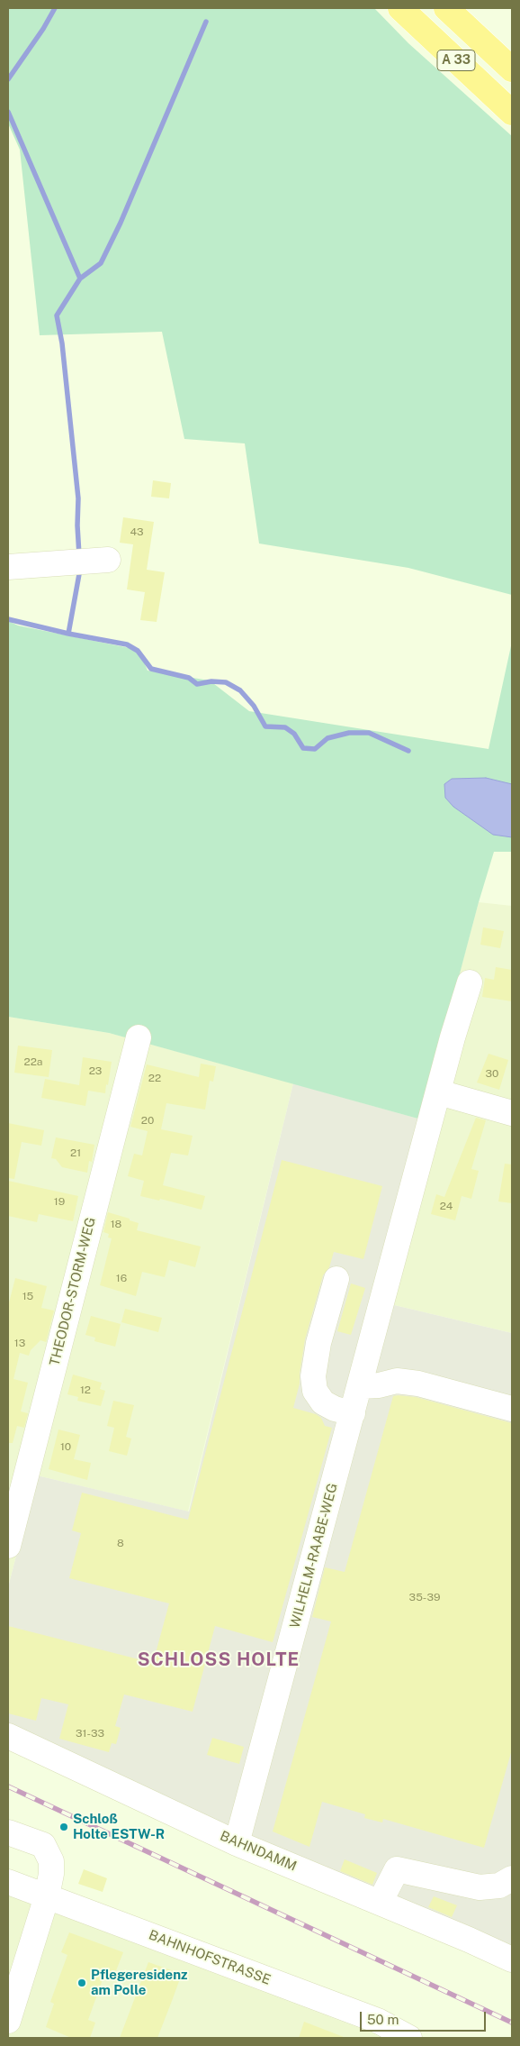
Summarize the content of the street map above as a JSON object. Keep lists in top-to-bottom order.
{
  "streets": {
    "highway": ["A 33"],
    "street": [
      "THEODOR-STORM-WEG",
      "WILHELM-RAABE-WEG",
      "BAHNDAMM",
      "BAHNHOFSTRASSE"
    ]
  },
  "crossings": [
    ["WILHELM-RAABE-WEG", "BAHNDAMM"]
  ],
  "districts": ["SCHLOSS HOLTE"],
  "places": ["Schloß Holte ESTW-R", "Pflegeresidenz am Polle"],
  "house_numbers": [
    "43",
    "22a",
    "23",
    "30",
    "22",
    "20",
    "21",
    "19",
    "24",
    "18",
    "16",
    "15",
    "13",
    "12",
    "10",
    "8",
    "35-39",
    "31-33"
  ],
  "scale_bar": "50 m"
}
